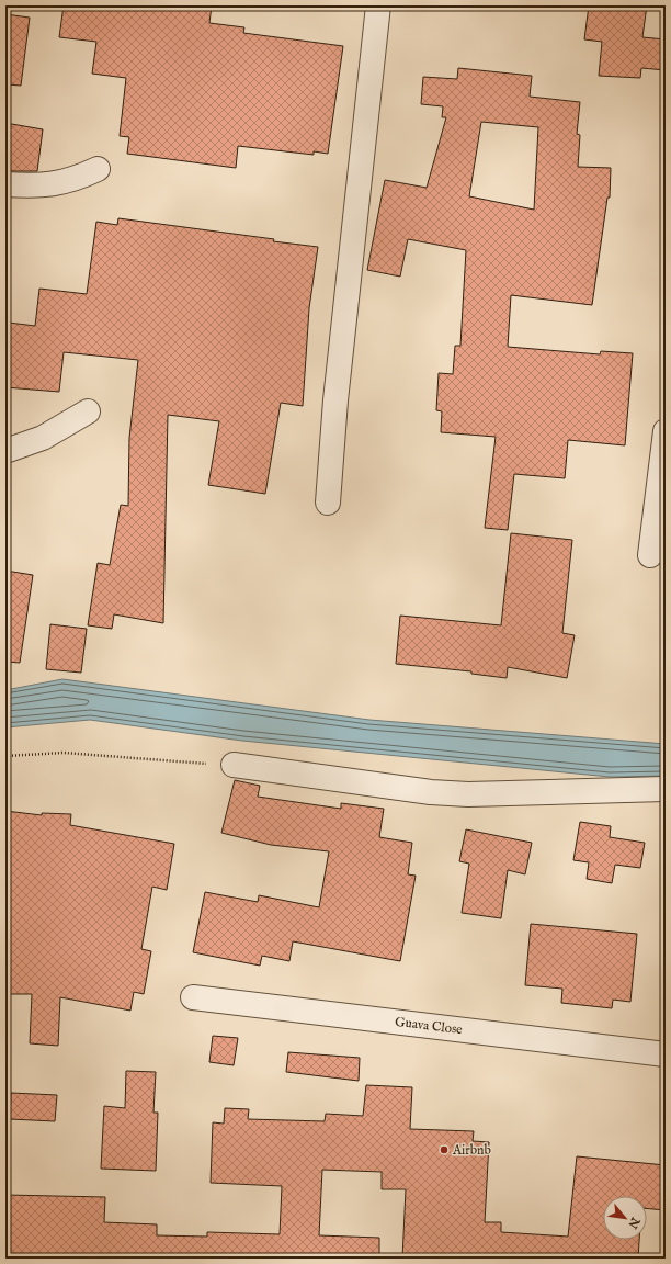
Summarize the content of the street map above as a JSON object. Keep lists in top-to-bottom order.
{
  "streets": {
    "street": ["Guava Close"]
  },
  "places": ["Airbnb"],
  "north": "bottom right"
}
